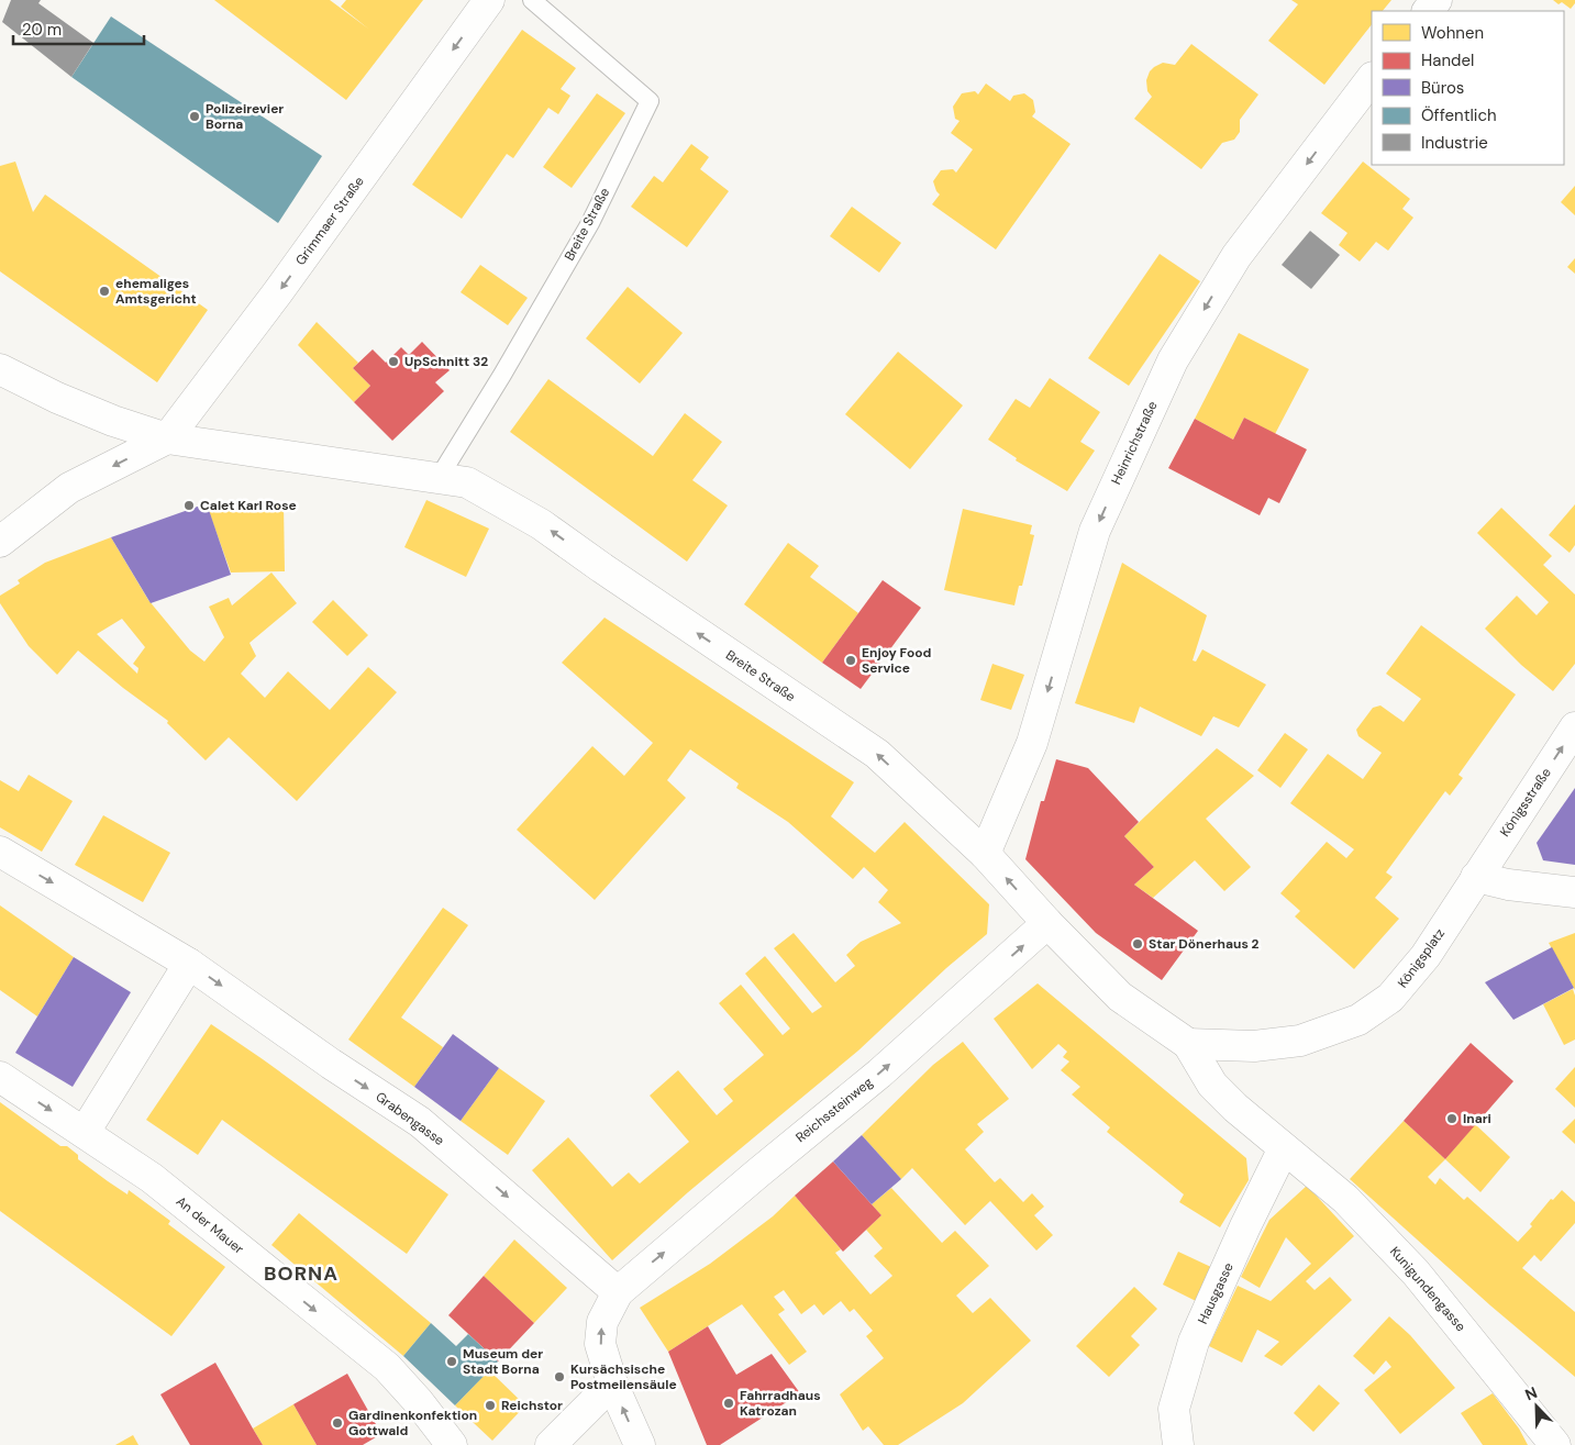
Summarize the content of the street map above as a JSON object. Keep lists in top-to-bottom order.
{
  "streets": {
    "street": [
      "Grimmaer Straße",
      "Breite Straße",
      "Heinrichstraße",
      "Königsstraße",
      "Königsplatz",
      "Reichssteinweg",
      "Grabengasse",
      "An der Mauer",
      "Kunigundengasse",
      "Hausgasse"
    ]
  },
  "crossings": [
    ["Grimmaer Straße", "Breite Straße"],
    ["Breite Straße", "Heinrichstraße"],
    ["Breite Straße", "Reichssteinweg"],
    ["Königsstraße", "Königsplatz"],
    ["Reichssteinweg", "Grabengasse"],
    ["Kunigundengasse", "Hausgasse"]
  ],
  "one_way": [
    "Grimmaer Straße",
    "Breite Straße",
    "Heinrichstraße",
    "Königsstraße",
    "Reichssteinweg",
    "Grabengasse",
    "An der Mauer"
  ],
  "districts": ["BORNA"],
  "places": [
    "Polizeirevier Borna",
    "ehemaliges Amtsgericht",
    "UpSchnitt 32",
    "Calet Karl Rose",
    "Enjoy Food Service",
    "Star Dönerhaus 2",
    "Inari",
    "Museum der Stadt Borna",
    "Kursächsische Postmeilensäule",
    "Fahrradhaus Katrozan",
    "Reichstor",
    "Gardinenkonfektion Gottwald"
  ],
  "legend": [
    "Wohnen",
    "Handel",
    "Büros",
    "Öffentlich",
    "Industrie"
  ],
  "scale_bar": "20 m",
  "north": "top left"
}
